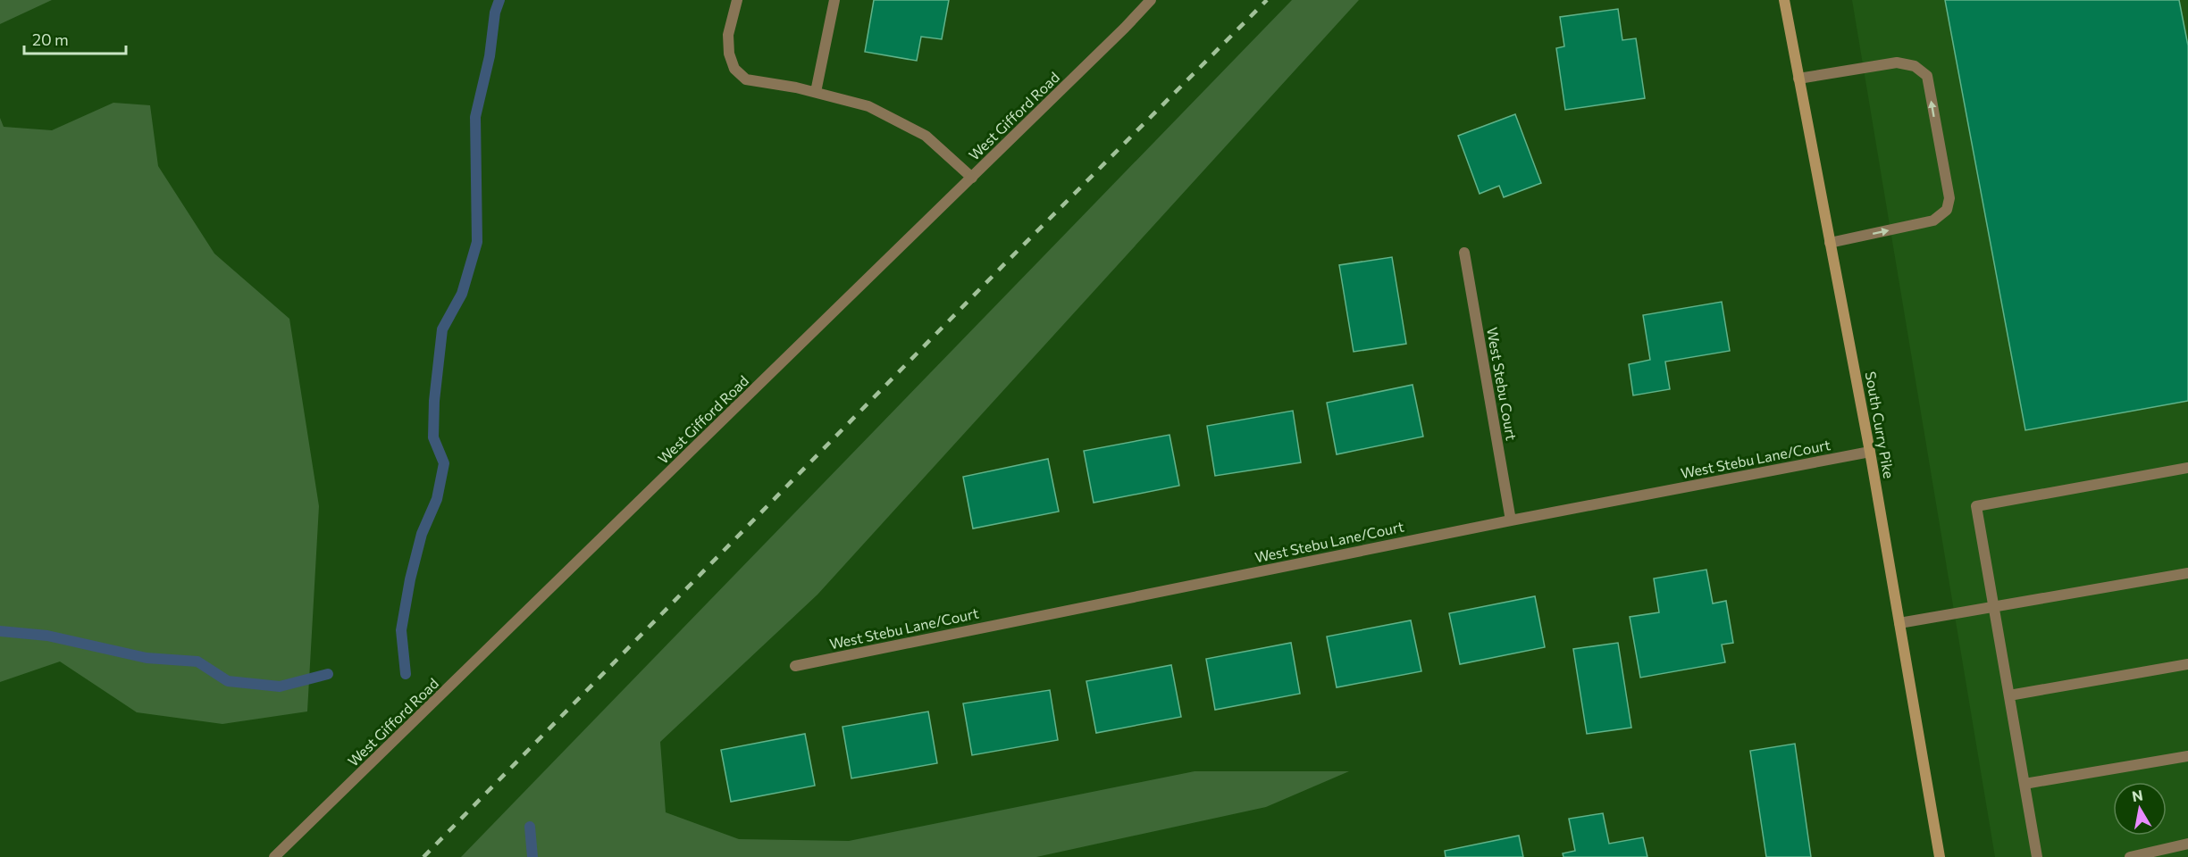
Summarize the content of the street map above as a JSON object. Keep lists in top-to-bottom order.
{
  "streets": {
    "main road": ["South Curry Pike"],
    "street": ["West Gifford Road", "West Stebu Court", "West Stebu Lane/Court"]
  },
  "crossings": [
    ["West Stebu Court", "West Stebu Lane/Court"],
    ["South Curry Pike", "West Stebu Lane/Court"]
  ],
  "scale_bar": "20 m",
  "north": "top"
}
